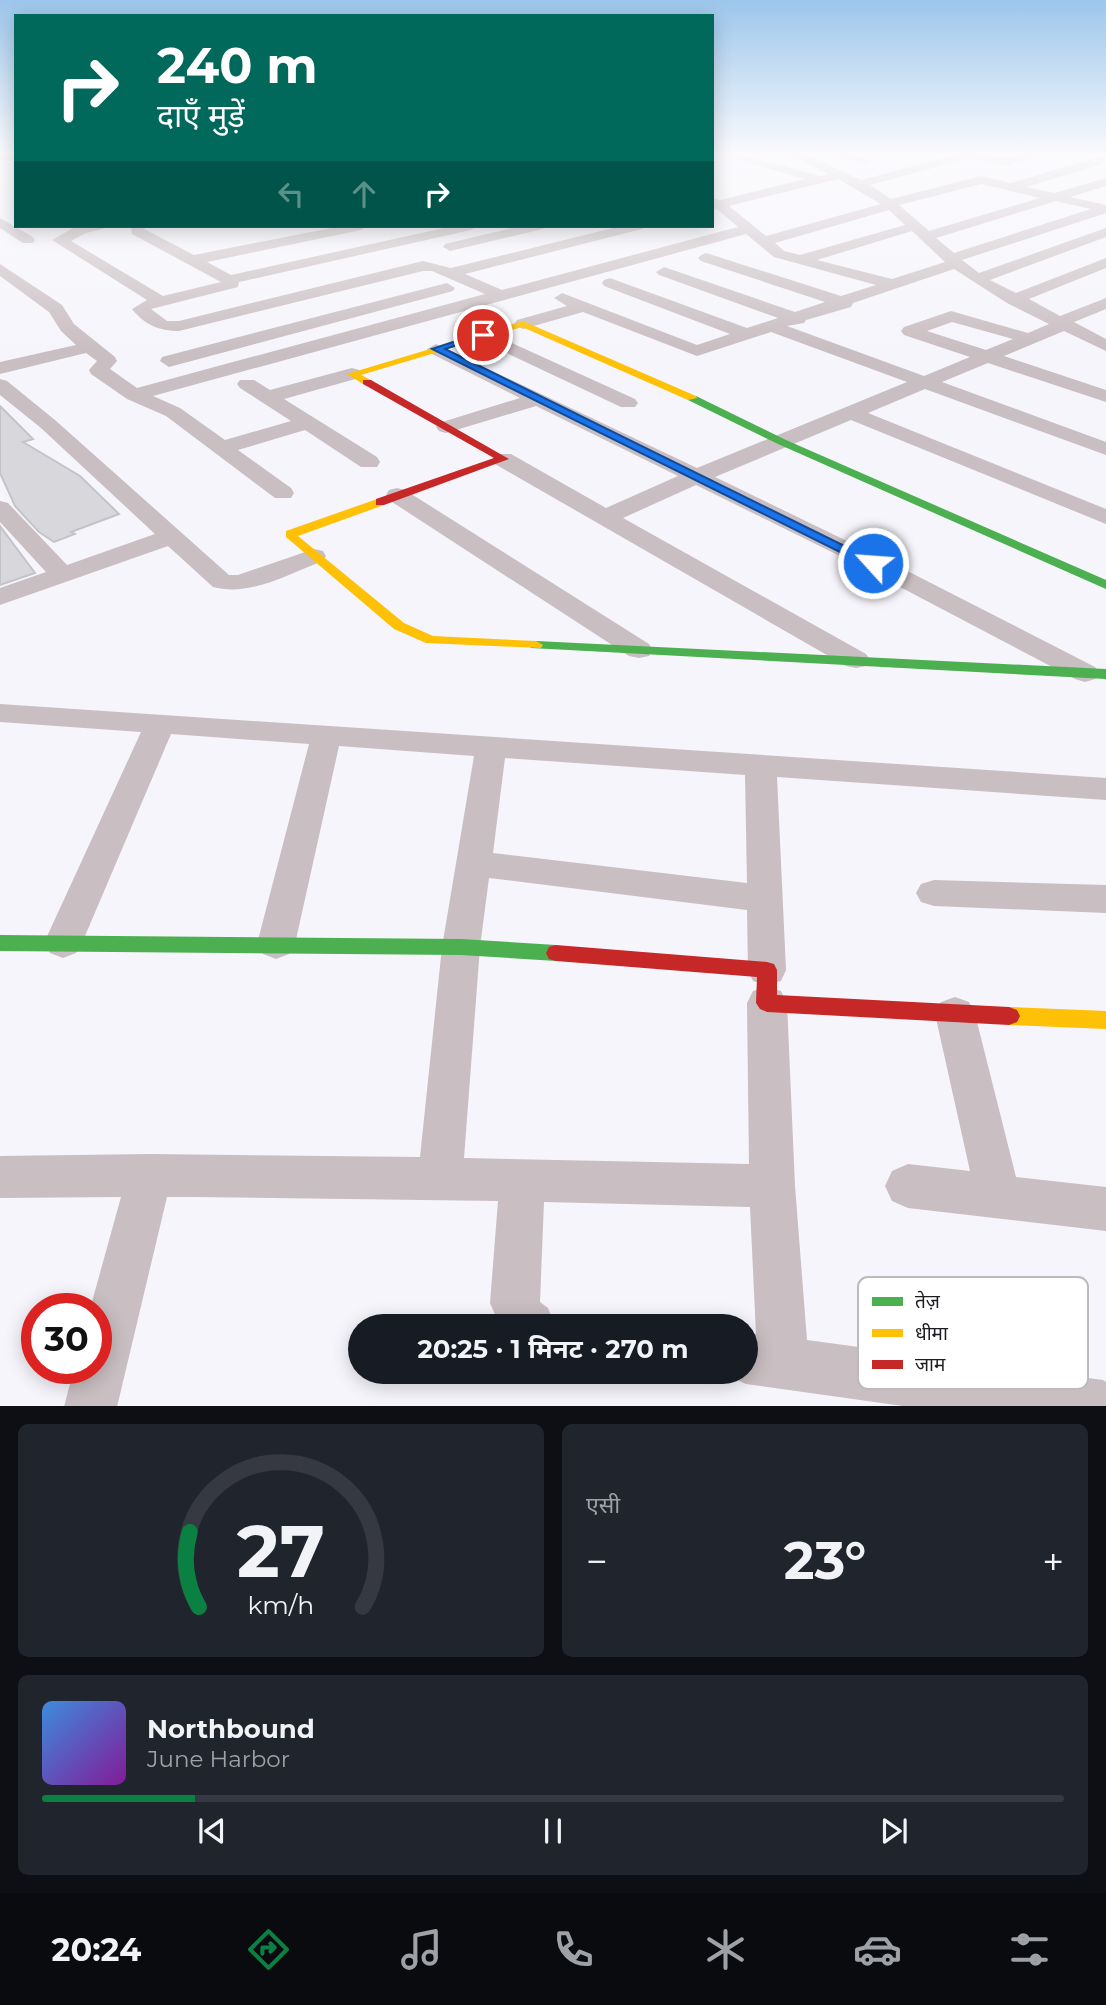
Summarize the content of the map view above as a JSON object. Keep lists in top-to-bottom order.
{
  "legend": ["तेज़", "धीमा", "जाम"],
  "page": {
    "turn": ["240 m", "दाएँ मुड़ें"],
    "limit": "30",
    "trip": "20:25 · 1 मिनट · 270 m",
    "tile": "एसी",
    "heat": ["−", "23°", "+"],
    "song": ["Northbound", "June Harbor"],
    "tabs": "20:24",
    "gauge": ["27", "km/h"]
  }
}
